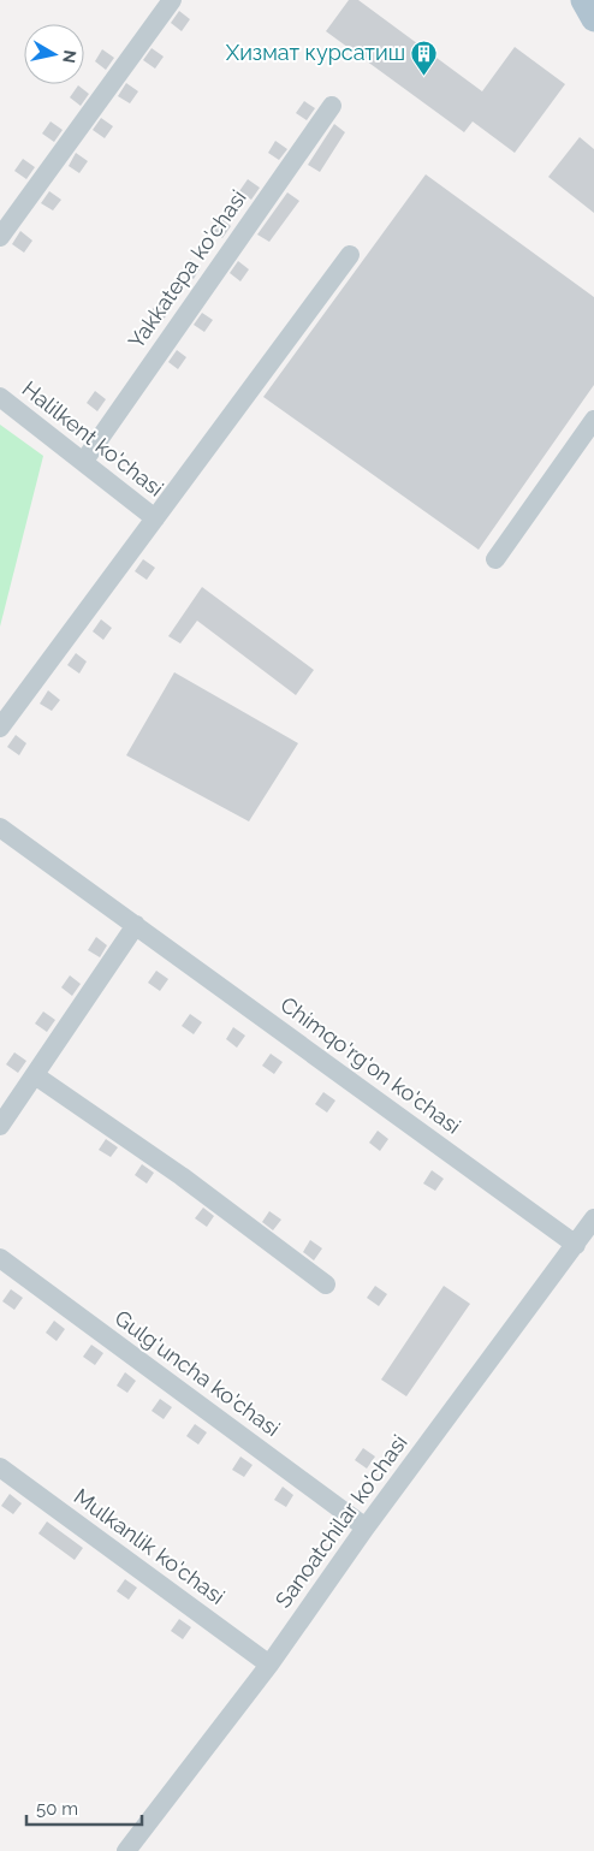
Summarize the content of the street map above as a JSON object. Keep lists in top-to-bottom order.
{
  "streets": {
    "street": [
      "Yakkatepa ko'chasi",
      "Halilkent ko'chasi",
      "Chimqo'rg'on ko'chasi",
      "Gulg'uncha ko'chasi",
      "Sanoatchilar ko'chasi",
      "Mulkanlik ko'chasi"
    ]
  },
  "crossings": [
    ["Yakkatepa ko'chasi", "Halilkent ko'chasi"],
    ["Chimqo'rg'on ko'chasi", "Sanoatchilar ko'chasi"],
    ["Gulg'uncha ko'chasi", "Sanoatchilar ko'chasi"],
    ["Sanoatchilar ko'chasi", "Mulkanlik ko'chasi"]
  ],
  "places": {
    "building": ["Хизмат курсатиш"]
  },
  "scale_bar": "50 m",
  "north": "right"
}
